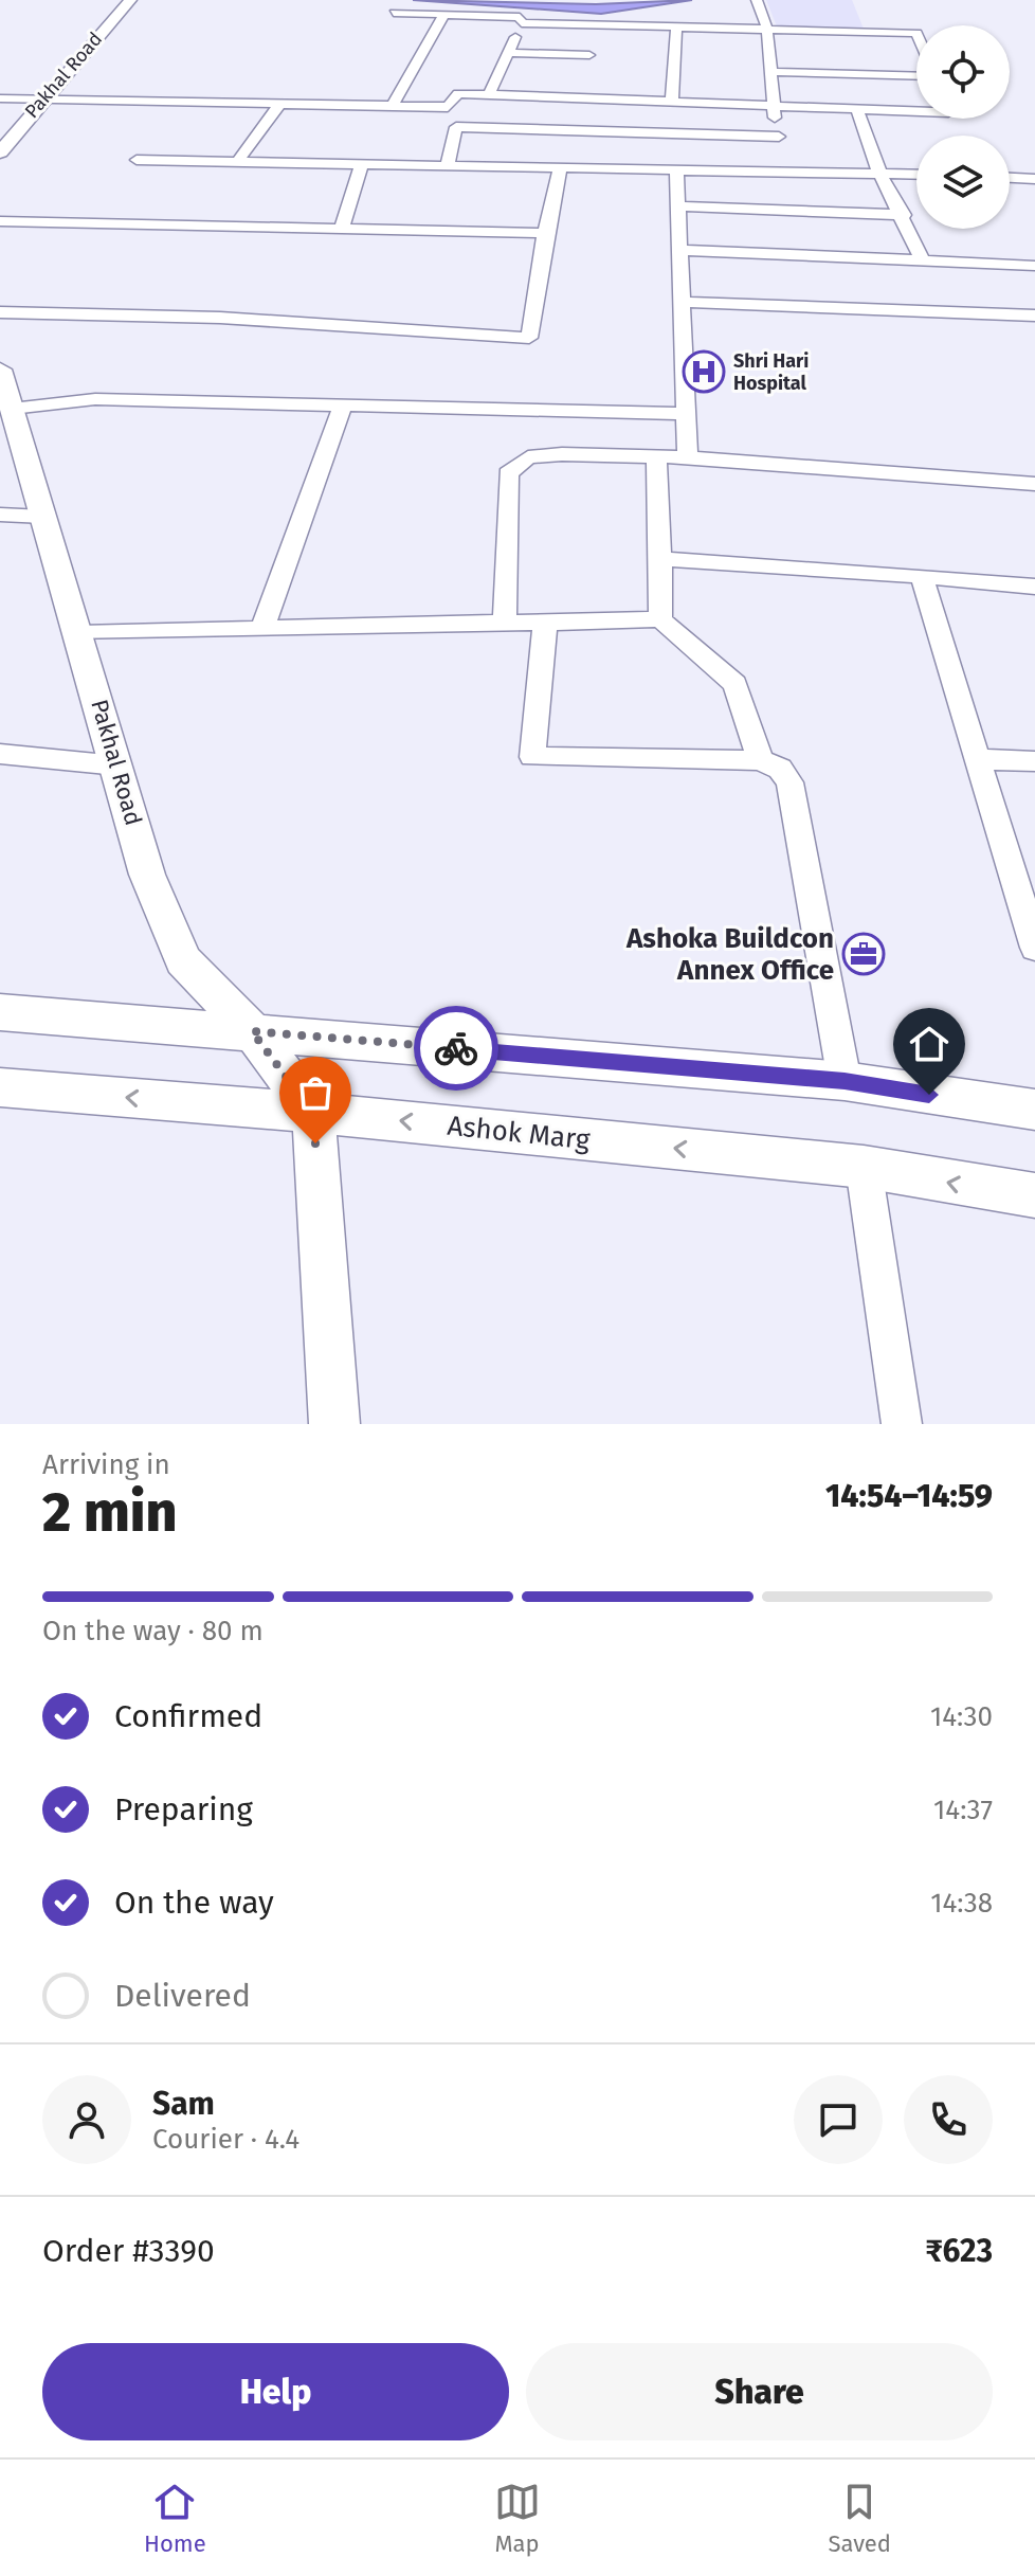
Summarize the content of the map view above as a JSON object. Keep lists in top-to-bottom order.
{
  "streets": {
    "street": ["Pakhal Road", "Ashok Marg"]
  },
  "crossings": [
    ["Pakhal Road", "Ashok Marg"]
  ],
  "places": {
    "hospital": ["Shri Hari Hospital"],
    "office": ["Ashoka Buildcon Annex Office"]
  },
  "page": {
    "heading": ["2 min", "Arriving in", "14:54–14:59"],
    "panel": [
      "Sam",
      "Courier · 4.4",
      "Order #3390",
      "₹623"
    ],
    "bar": "On the way · 80 m",
    "list": [
      ["Confirmed", "14:30"],
      ["Preparing", "14:37"],
      ["On the way", "14:38"],
      "Delivered"
    ],
    "buttons": ["Help", "Share"],
    "tabs": ["Home", "Map", "Saved"]
  }
}
